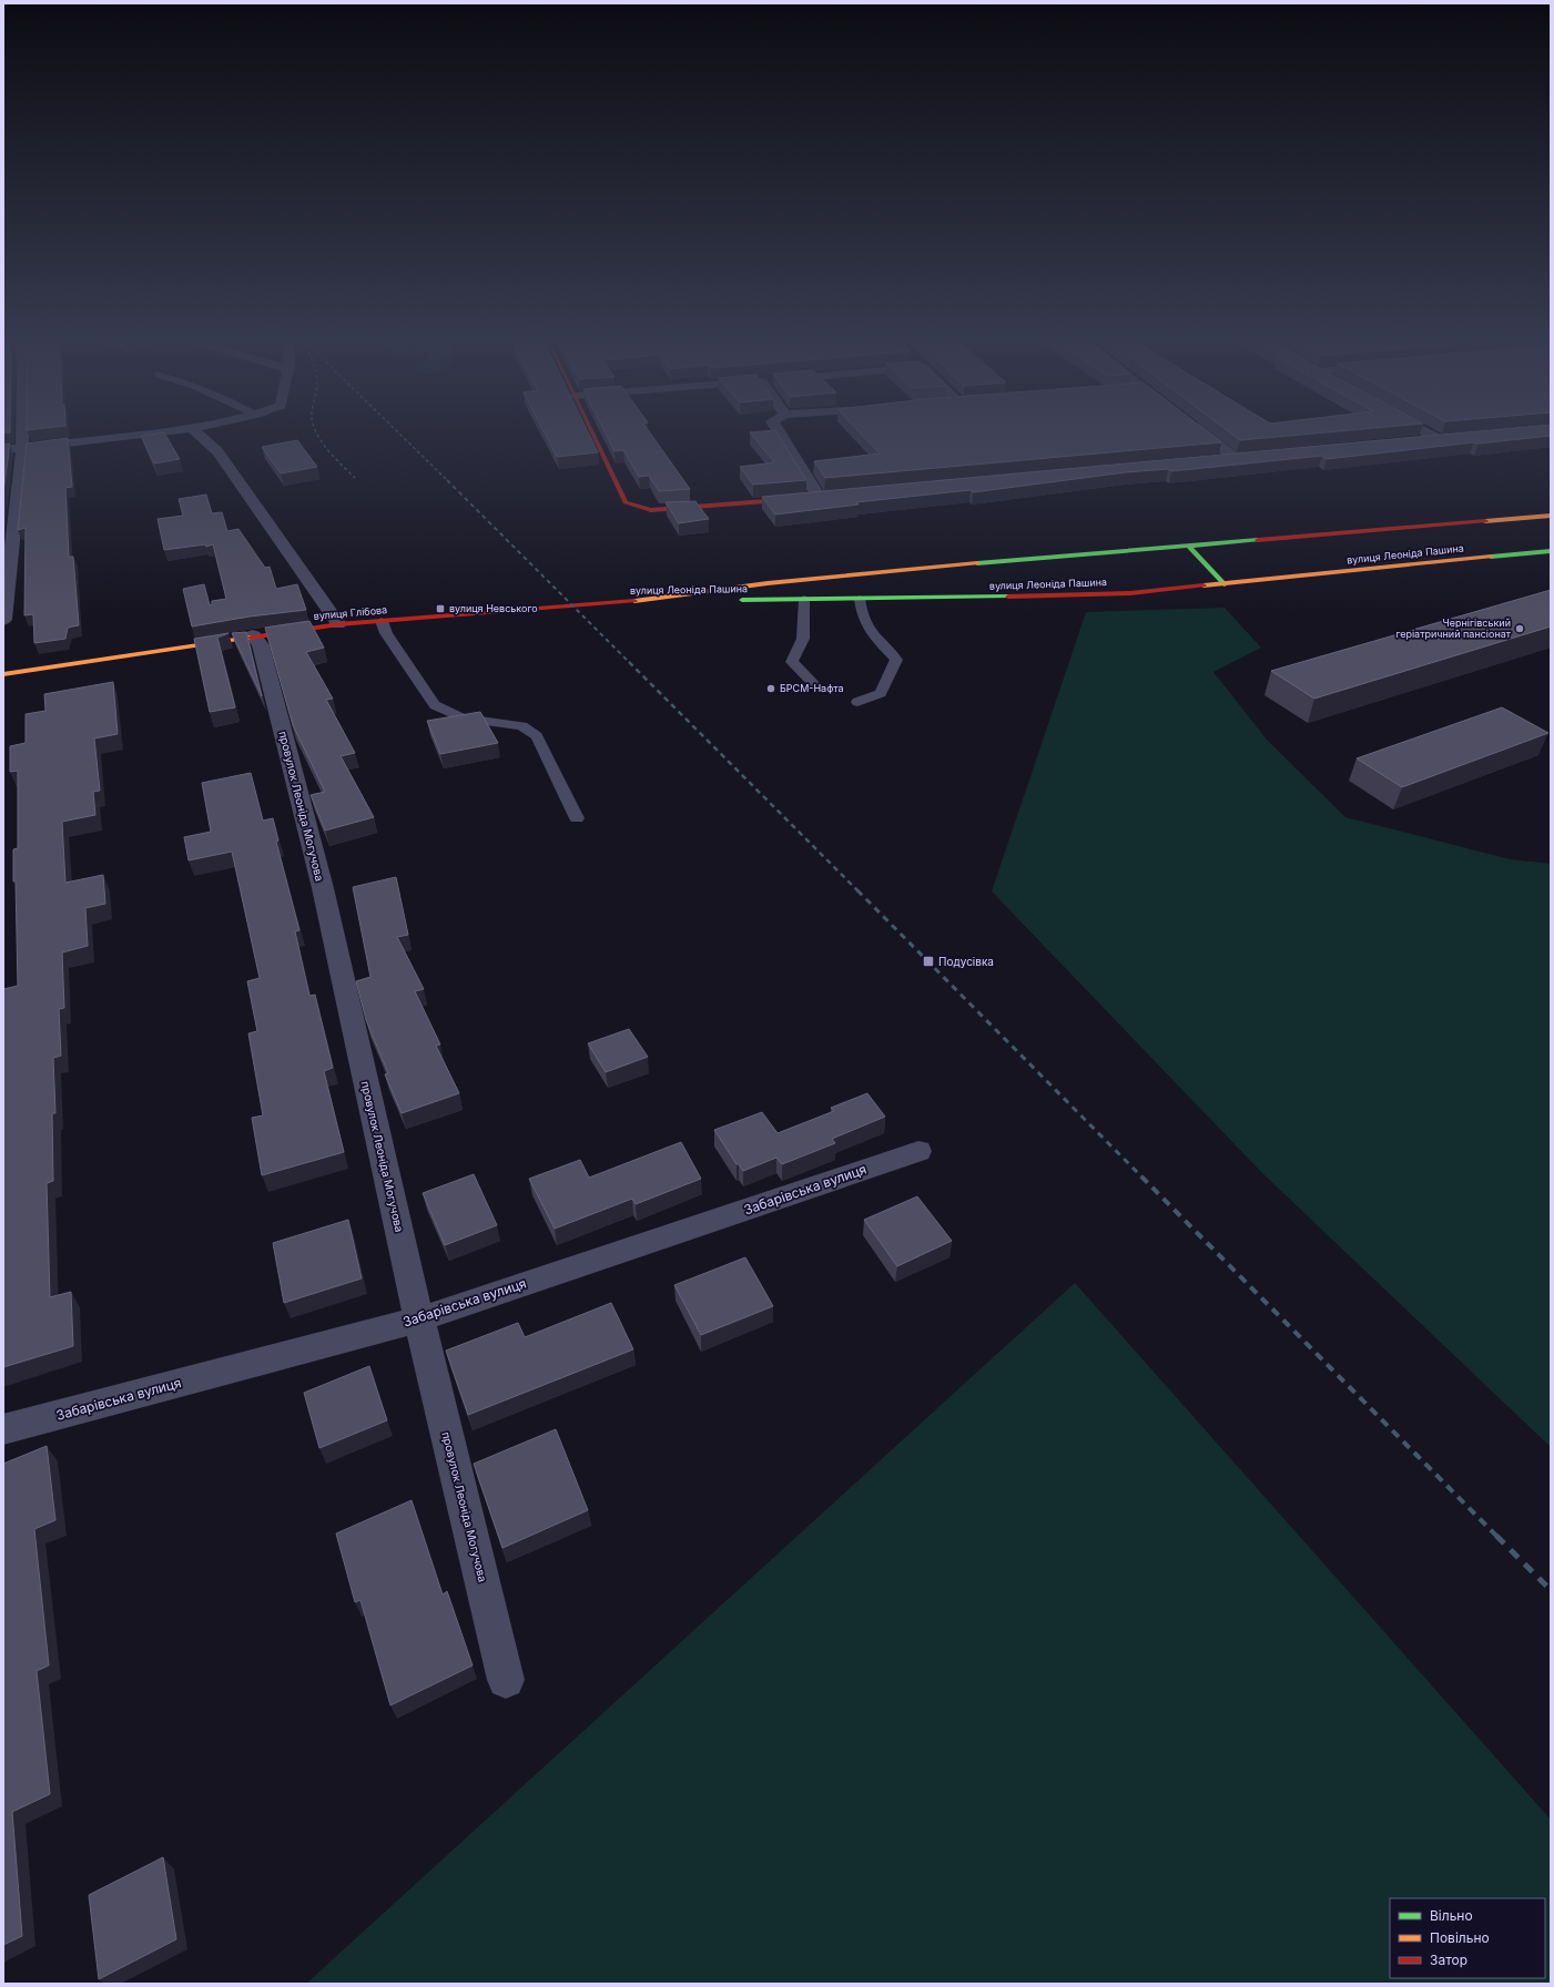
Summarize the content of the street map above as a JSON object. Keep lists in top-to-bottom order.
{
  "streets": {
    "main road": ["вулиця Леоніда Пашина", "вулиця Глібова"],
    "street": ["провулок Леоніда Могучова", "Забарівська вулиця"]
  },
  "crossings": [
    ["вулиця Леоніда Пашина", "вулиця Глібова"],
    ["вулиця Глібова", "провулок Леоніда Могучова"],
    ["провулок Леоніда Могучова", "Забарівська вулиця"]
  ],
  "places": {
    "transit": ["вулиця Невського", "Подусівка"],
    "other": ["Чернігівський геріатричний пансіонат", "БРСМ-Нафта"]
  },
  "legend": ["Вільно", "Повільно", "Затор"]
}
